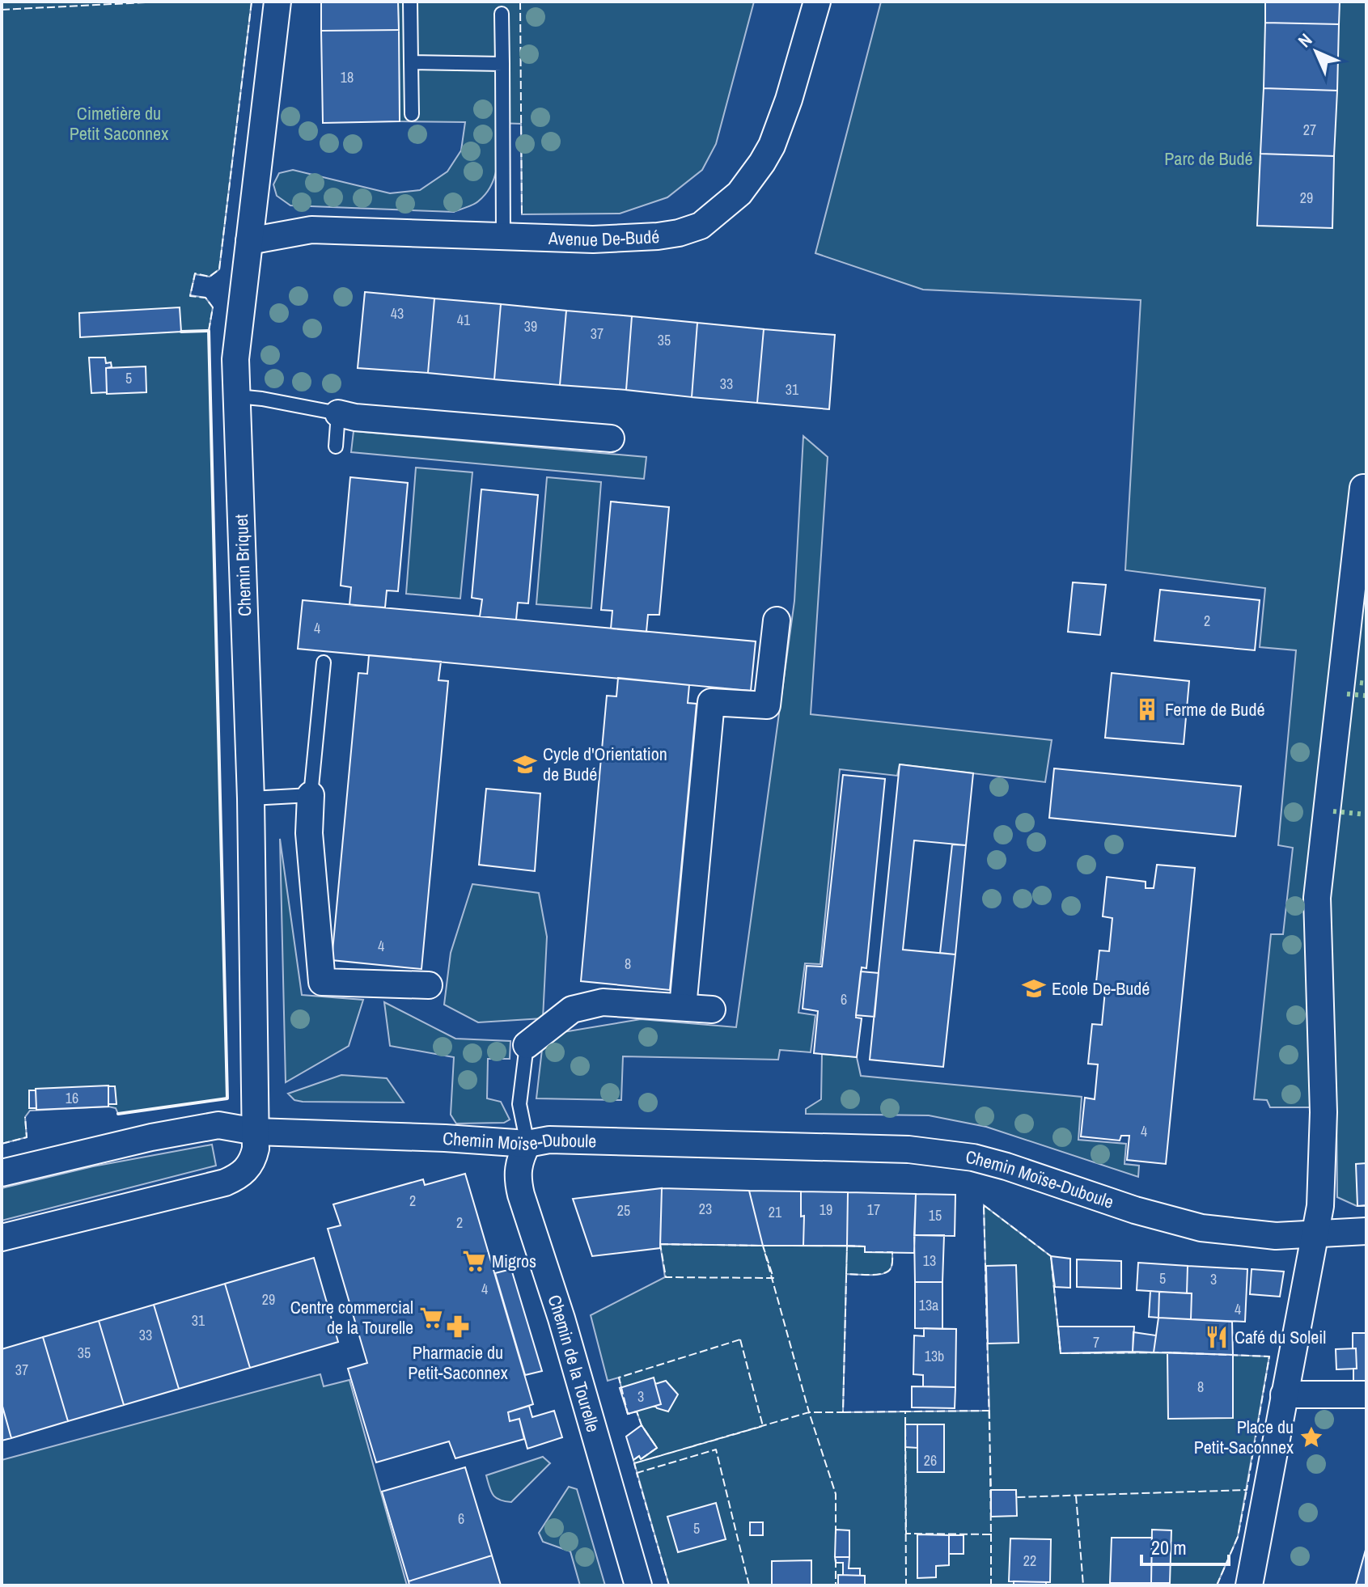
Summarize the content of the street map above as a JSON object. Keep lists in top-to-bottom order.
{
  "streets": {
    "street": [
      "Avenue De-Budé",
      "Chemin Briquet",
      "Chemin Moïse-Duboule",
      "Chemin de la Tourelle"
    ]
  },
  "crossings": [
    ["Avenue De-Budé", "Chemin Briquet"],
    ["Chemin Briquet", "Chemin Moïse-Duboule"],
    ["Chemin Moïse-Duboule", "Chemin de la Tourelle"]
  ],
  "parks": ["Cimetière du Petit Saconnex", "Parc de Budé"],
  "places": {
    "building": ["Ferme de Budé"],
    "school or university": ["Cycle d'Orientation de Budé", "Ecole De-Budé"],
    "supermarket": ["Migros", "Centre commercial de la Tourelle"],
    "pharmacy": ["Pharmacie du Petit-Saconnex"],
    "restaurant": ["Café du Soleil"],
    "place": ["Place du Petit-Saconnex"]
  },
  "house_numbers": [
    "18",
    "27",
    "29",
    "43",
    "41",
    "39",
    "37",
    "35",
    "5",
    "33",
    "31",
    "2",
    "4",
    "4",
    "8",
    "6",
    "16",
    "4",
    "2",
    "23",
    "19",
    "17",
    "25",
    "21",
    "15",
    "2",
    "13",
    "5",
    "3",
    "4",
    "29",
    "13a",
    "4",
    "31",
    "33",
    "7",
    "35",
    "13b",
    "37",
    "8",
    "3",
    "26",
    "6",
    "5",
    "22"
  ],
  "scale_bar": "20 m",
  "north": "top left"
}
